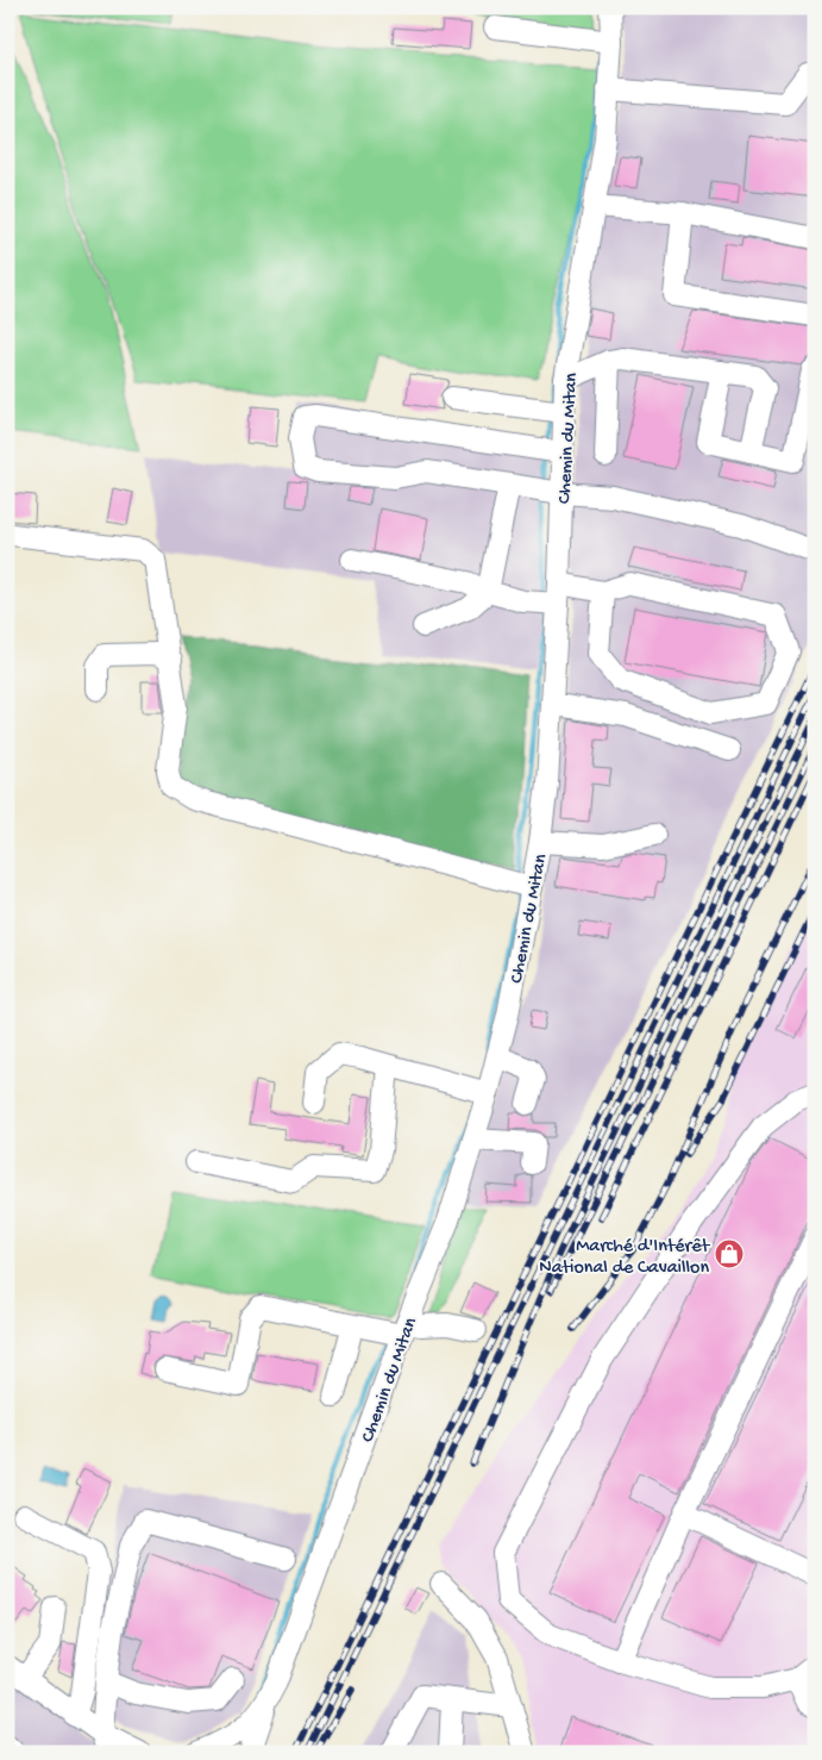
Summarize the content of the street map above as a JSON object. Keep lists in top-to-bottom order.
{
  "streets": {
    "street": ["Chemin du Mitan"]
  },
  "places": {
    "shop": ["Marché d'Intérêt National de Cavaillon"]
  }
}
